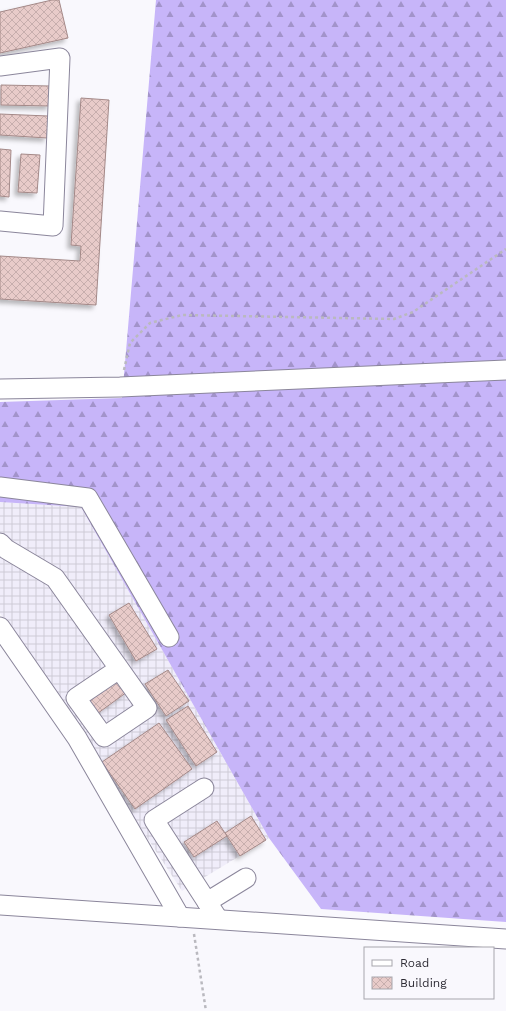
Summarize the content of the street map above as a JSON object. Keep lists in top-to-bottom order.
{
  "legend": ["Road", "Building"]
}
